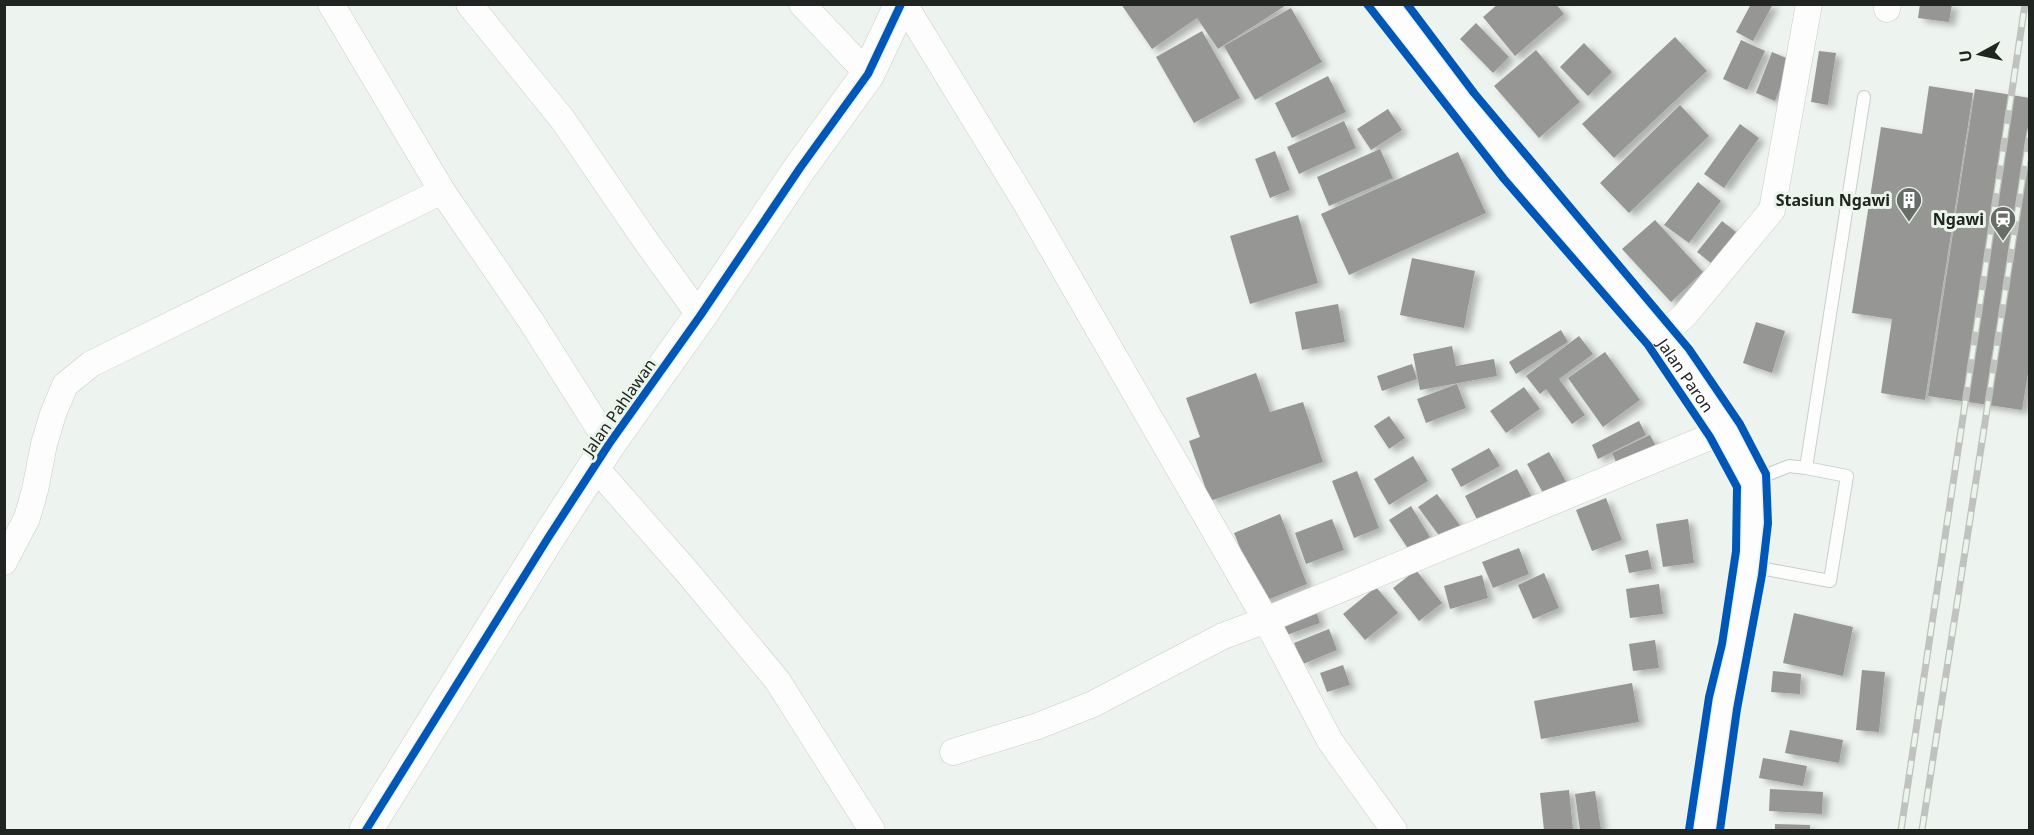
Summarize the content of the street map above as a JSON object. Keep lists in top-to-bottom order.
{
  "streets": {
    "street": ["Jalan Paron", "Jalan Pahlawan"]
  },
  "places": {
    "building": ["Stasiun Ngawi"],
    "station": ["Ngawi"]
  },
  "north": "left"
}
